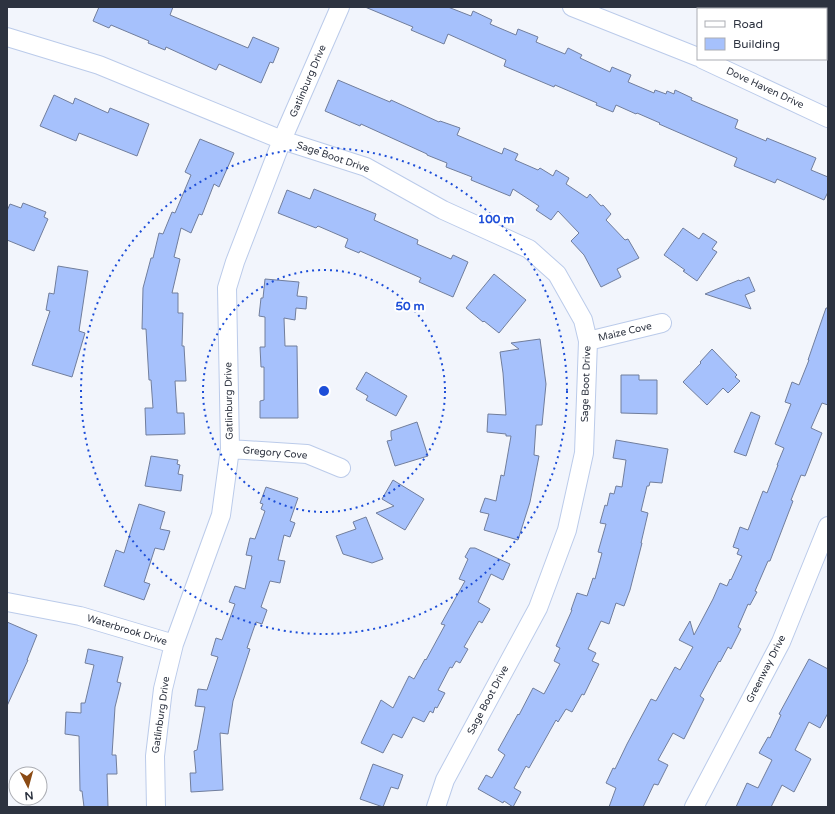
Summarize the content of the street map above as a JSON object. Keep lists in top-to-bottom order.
{
  "streets": {
    "street": [
      "Gatlinburg Drive",
      "Dove Haven Drive",
      "Sage Boot Drive",
      "Maize Cove",
      "Gregory Cove",
      "Waterbrook Drive",
      "Greenway Drive"
    ]
  },
  "crossings": [
    ["Gatlinburg Drive", "Sage Boot Drive"],
    ["Gatlinburg Drive", "Gregory Cove"],
    ["Gatlinburg Drive", "Waterbrook Drive"],
    ["Sage Boot Drive", "Maize Cove"]
  ],
  "legend": ["Road", "Building"],
  "north": "bottom",
  "rings": ["100 m", "50 m"]
}
